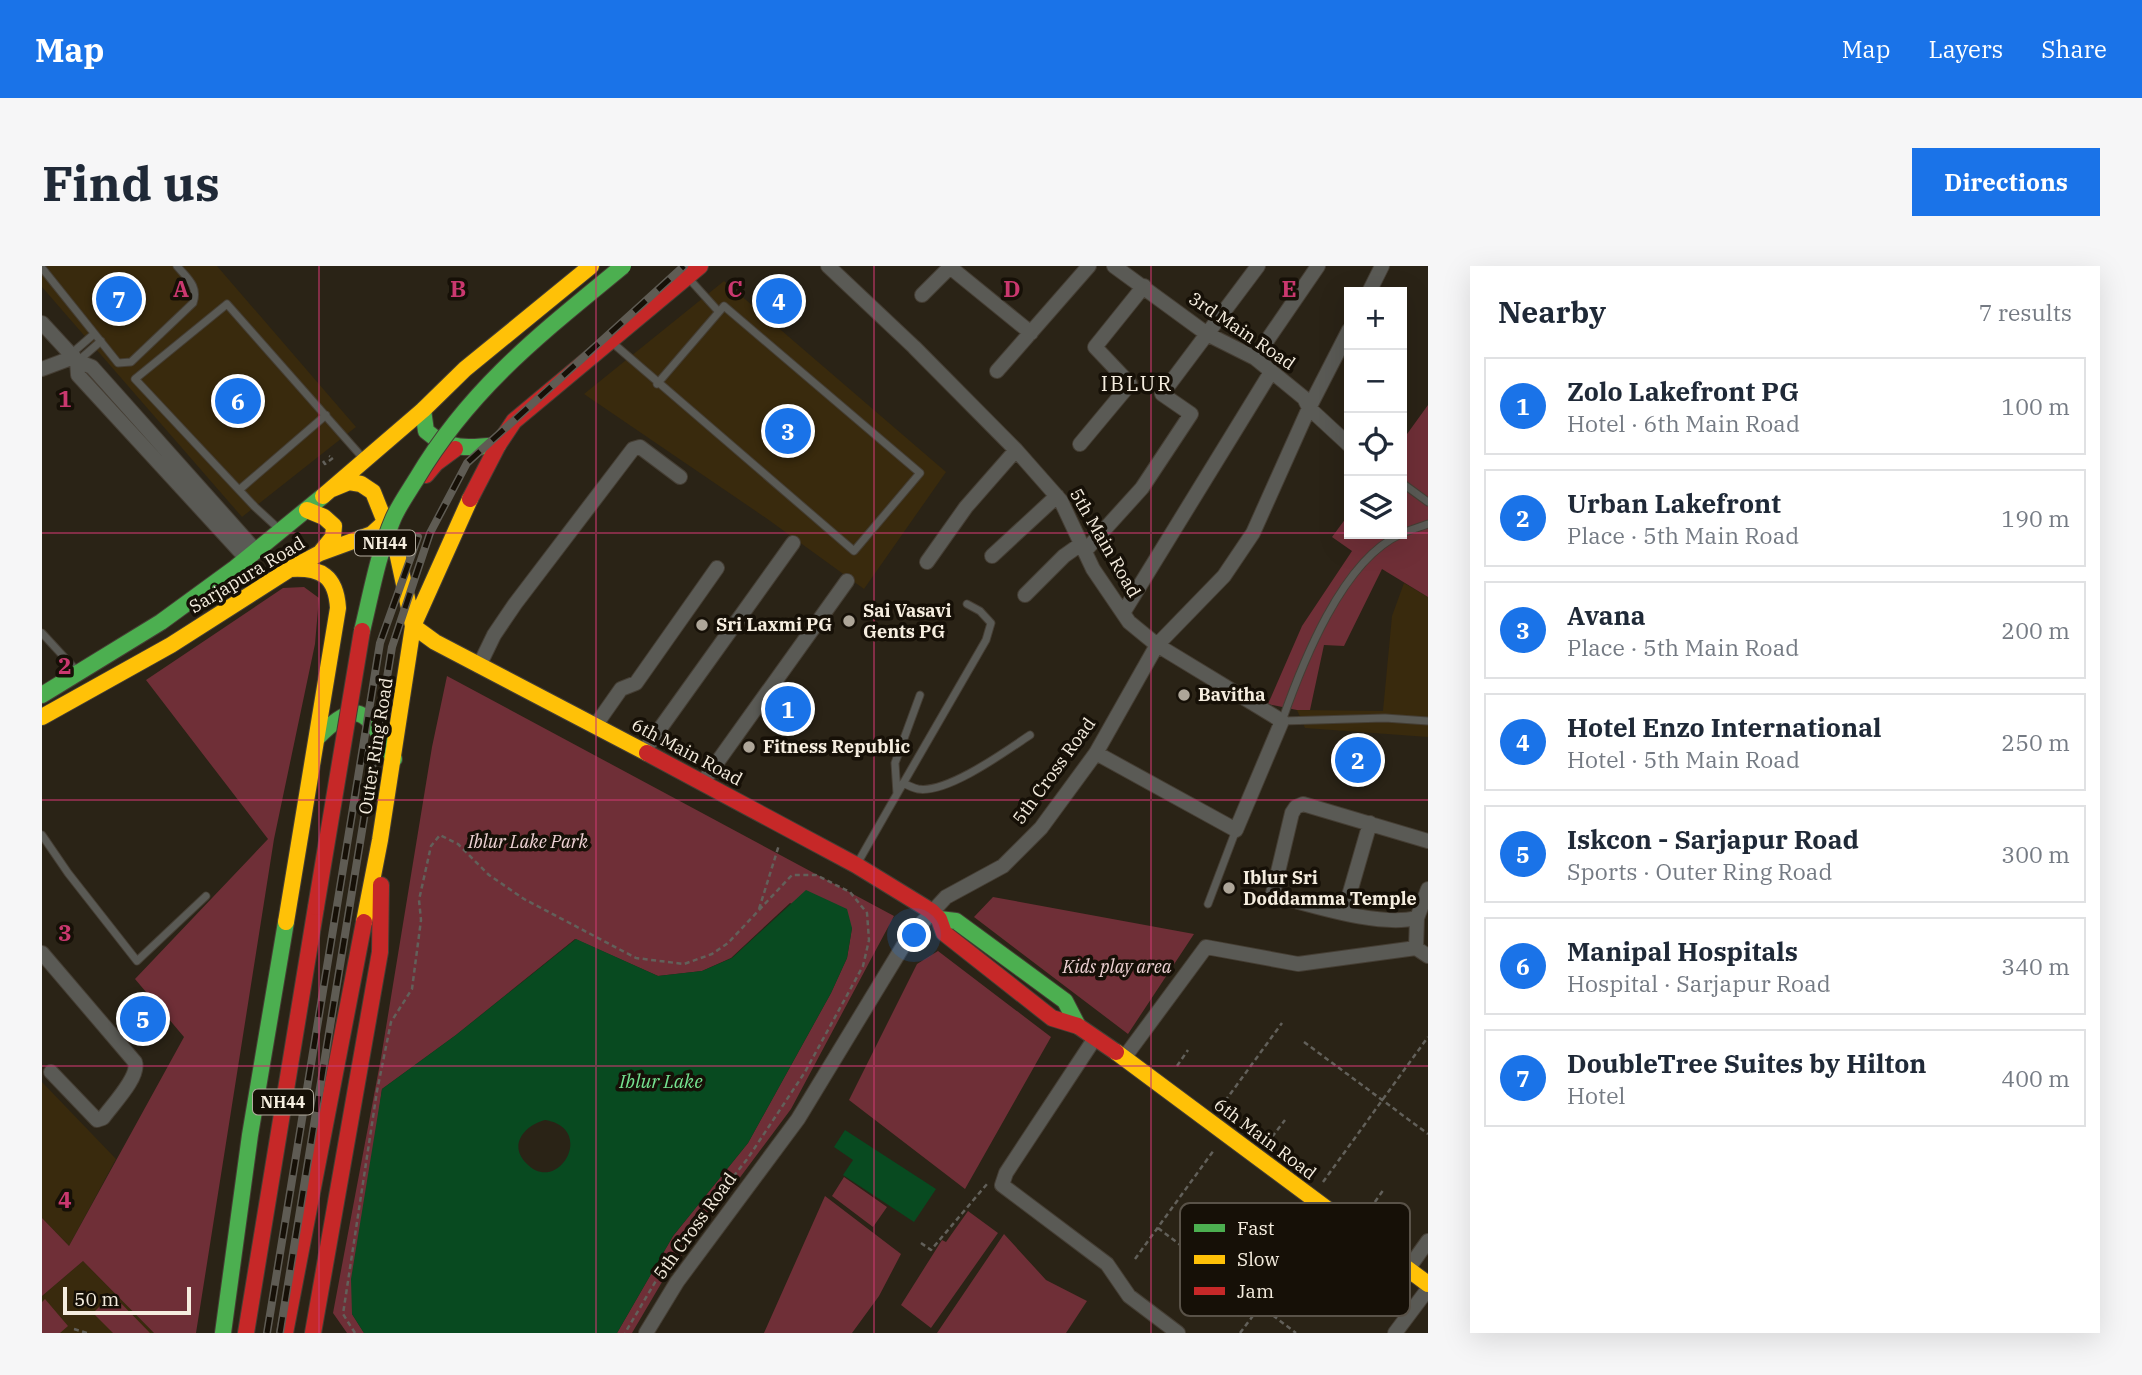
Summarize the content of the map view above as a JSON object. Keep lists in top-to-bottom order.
{
  "streets": {
    "main road": [
      "NH44",
      "Sarjapura Road",
      "Outer Ring Road",
      "6th Main Road"
    ],
    "street": ["3rd Main Road", "5th Main Road", "5th Cross Road"]
  },
  "crossings": [
    ["3rd Main Road", "5th Cross Road"],
    ["5th Main Road", "5th Cross Road"],
    ["Outer Ring Road", "6th Main Road"],
    ["6th Main Road", "5th Cross Road"]
  ],
  "districts": ["IBLUR"],
  "water": ["Iblur Lake"],
  "parks": ["Iblur Lake Park", "Kids play area"],
  "places": [
    "Sai Vasavi Gents PG",
    "Sri Laxmi PG",
    "Bavitha",
    "Fitness Republic",
    "Iblur Sri Doddamma Temple"
  ],
  "legend": ["Fast", "Slow", "Jam"],
  "scale_bar": "50 m",
  "page": {
    "header": "Map",
    "nav": ["Map", "Layers", "Share"],
    "buttons": "Directions",
    "title": "Find us",
    "heading": ["Nearby", "7 results"],
    "pins": [
      "7",
      "4",
      "6",
      "3",
      "1",
      "2",
      "5"
    ],
    "map_buttons": ["+", "−"],
    "list": [
      {
        "mark": "1",
        "name": "Zolo Lakefront PG",
        "note": "Hotel · 6th Main Road",
        "value": "100 m"
      },
      {
        "mark": "2",
        "name": "Urban Lakefront",
        "note": "Place · 5th Main Road",
        "value": "190 m"
      },
      {
        "mark": "3",
        "name": "Avana",
        "note": "Place · 5th Main Road",
        "value": "200 m"
      },
      {
        "mark": "4",
        "name": "Hotel Enzo International",
        "note": "Hotel · 5th Main Road",
        "value": "250 m"
      },
      {
        "mark": "5",
        "name": "Iskcon - Sarjapur Road",
        "note": "Sports · Outer Ring Road",
        "value": "300 m"
      },
      {
        "mark": "6",
        "name": "Manipal Hospitals",
        "note": "Hospital · Sarjapur Road",
        "value": "340 m"
      },
      {
        "mark": "7",
        "name": "DoubleTree Suites by Hilton",
        "note": "Hotel",
        "value": "400 m"
      }
    ],
    "scale": "50 m"
  },
  "grid": {
    "columns": [
      "A",
      "B",
      "C",
      "D",
      "E"
    ],
    "rows": [
      "1",
      "2",
      "3",
      "4"
    ]
  }
}
